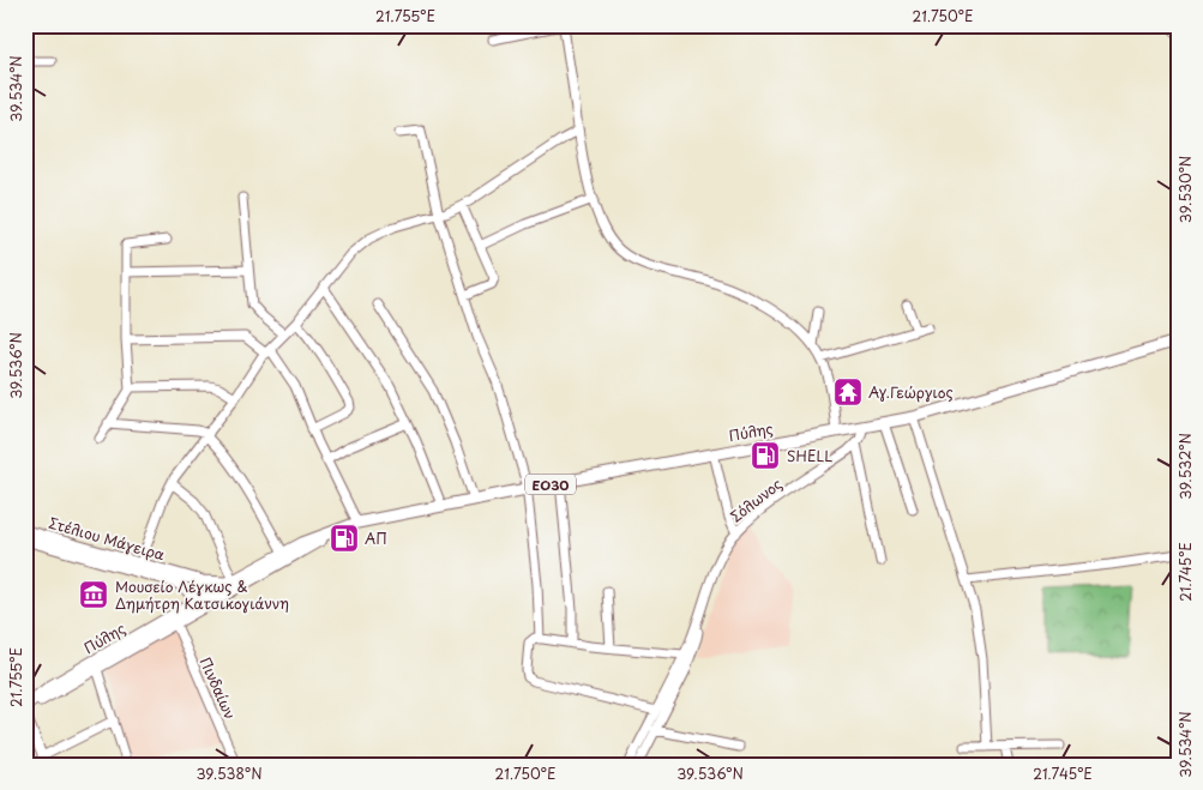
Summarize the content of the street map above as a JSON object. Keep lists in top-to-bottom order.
{
  "streets": {
    "main road": ["Πύλης", "ΕΟ30", "Στέλιου Μάγειρα"],
    "street": ["Σόλωνος", "Πινδαίων"]
  },
  "crossings": [
    ["Πύλης", "Στέλιου Μάγειρα"],
    ["Πύλης", "Πινδαίων"]
  ],
  "places": {
    "temple": ["Αγ.Γεώργιος"],
    "fuel station": ["SHELL", "ΑΠ"],
    "museum": ["Μουσείο Λέγκως & Δημήτρη Κατσικογιάννη"]
  },
  "coordinates": [
    "21.755°E",
    "21.750°E",
    "39.534°N",
    "39.530°N",
    "39.536°N",
    "39.532°N",
    "21.745°E",
    "39.538°N"
  ]
}
